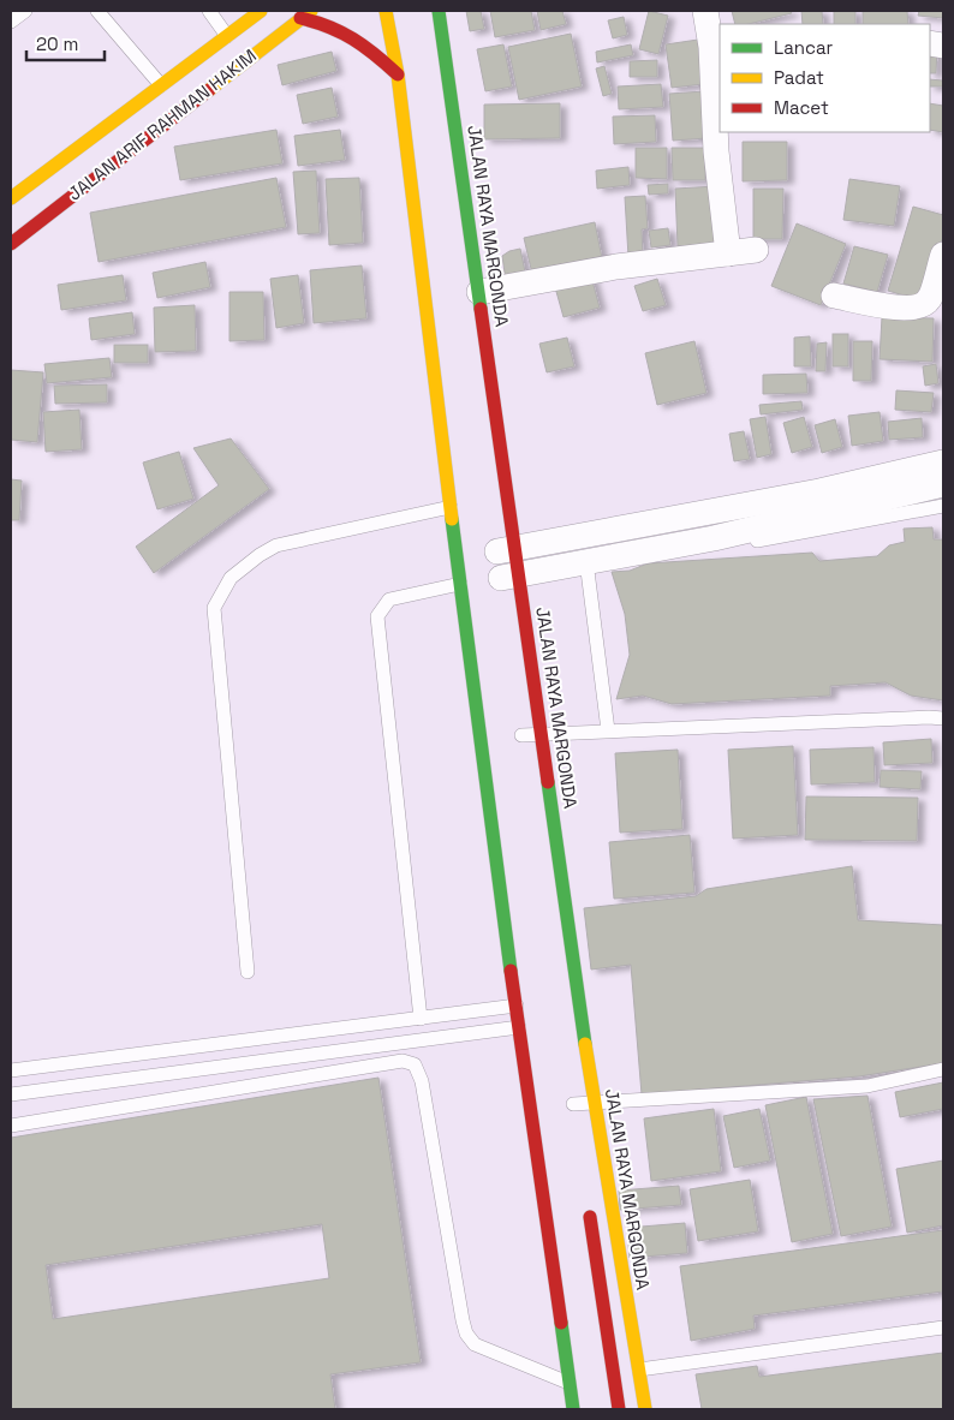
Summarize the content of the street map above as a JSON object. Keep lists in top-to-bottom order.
{
  "streets": {
    "main road": ["JALAN ARIF RAHMAN HAKIM", "JALAN RAYA MARGONDA"]
  },
  "legend": ["Lancar", "Padat", "Macet"],
  "scale_bar": "20 m"
}
